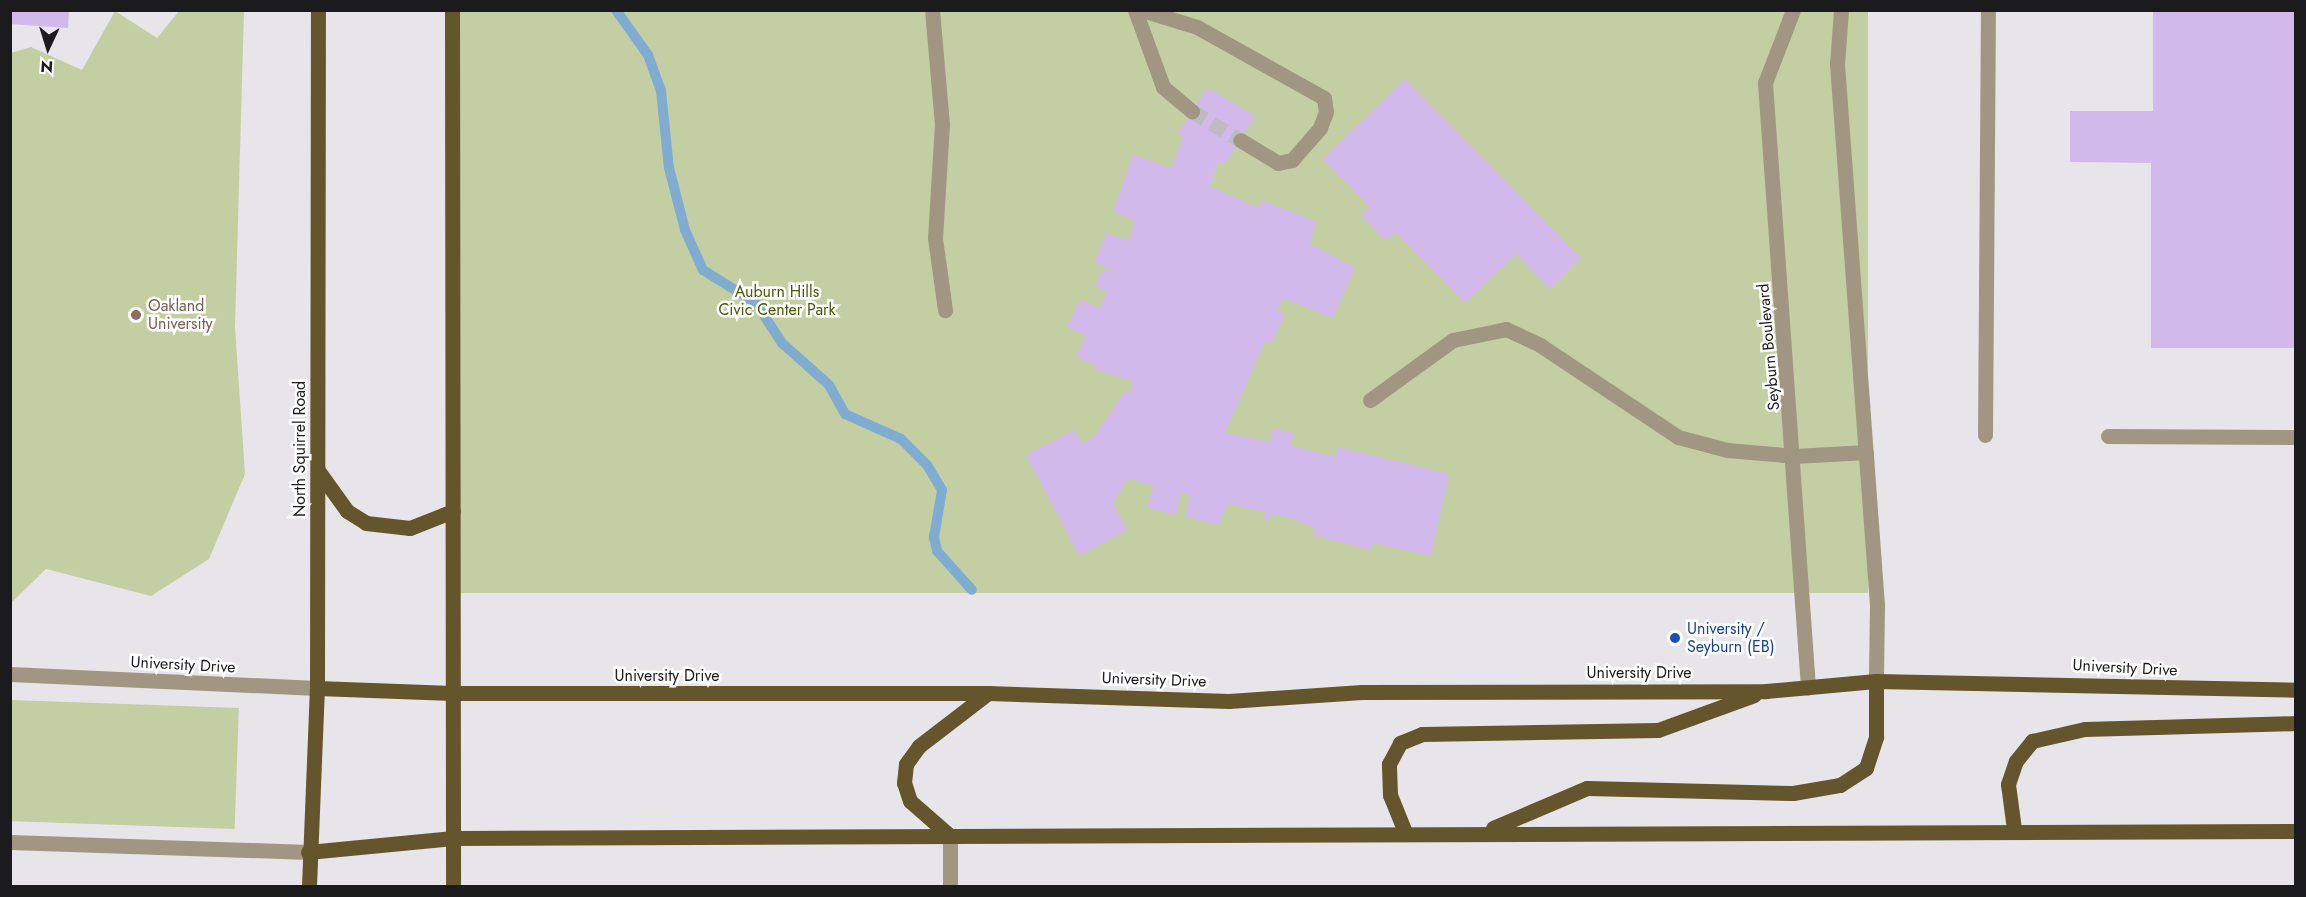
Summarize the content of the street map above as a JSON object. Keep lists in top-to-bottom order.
{
  "streets": {
    "main road": ["North Squirrel Road", "University Drive"],
    "street": ["Seyburn Boulevard"]
  },
  "crossings": [
    ["Seyburn Boulevard", "University Drive"],
    ["North Squirrel Road", "University Drive"]
  ],
  "parks": ["Auburn Hills Civic Center Park"],
  "places": ["Oakland University", "University / Seyburn (EB)"],
  "north": "bottom"
}
